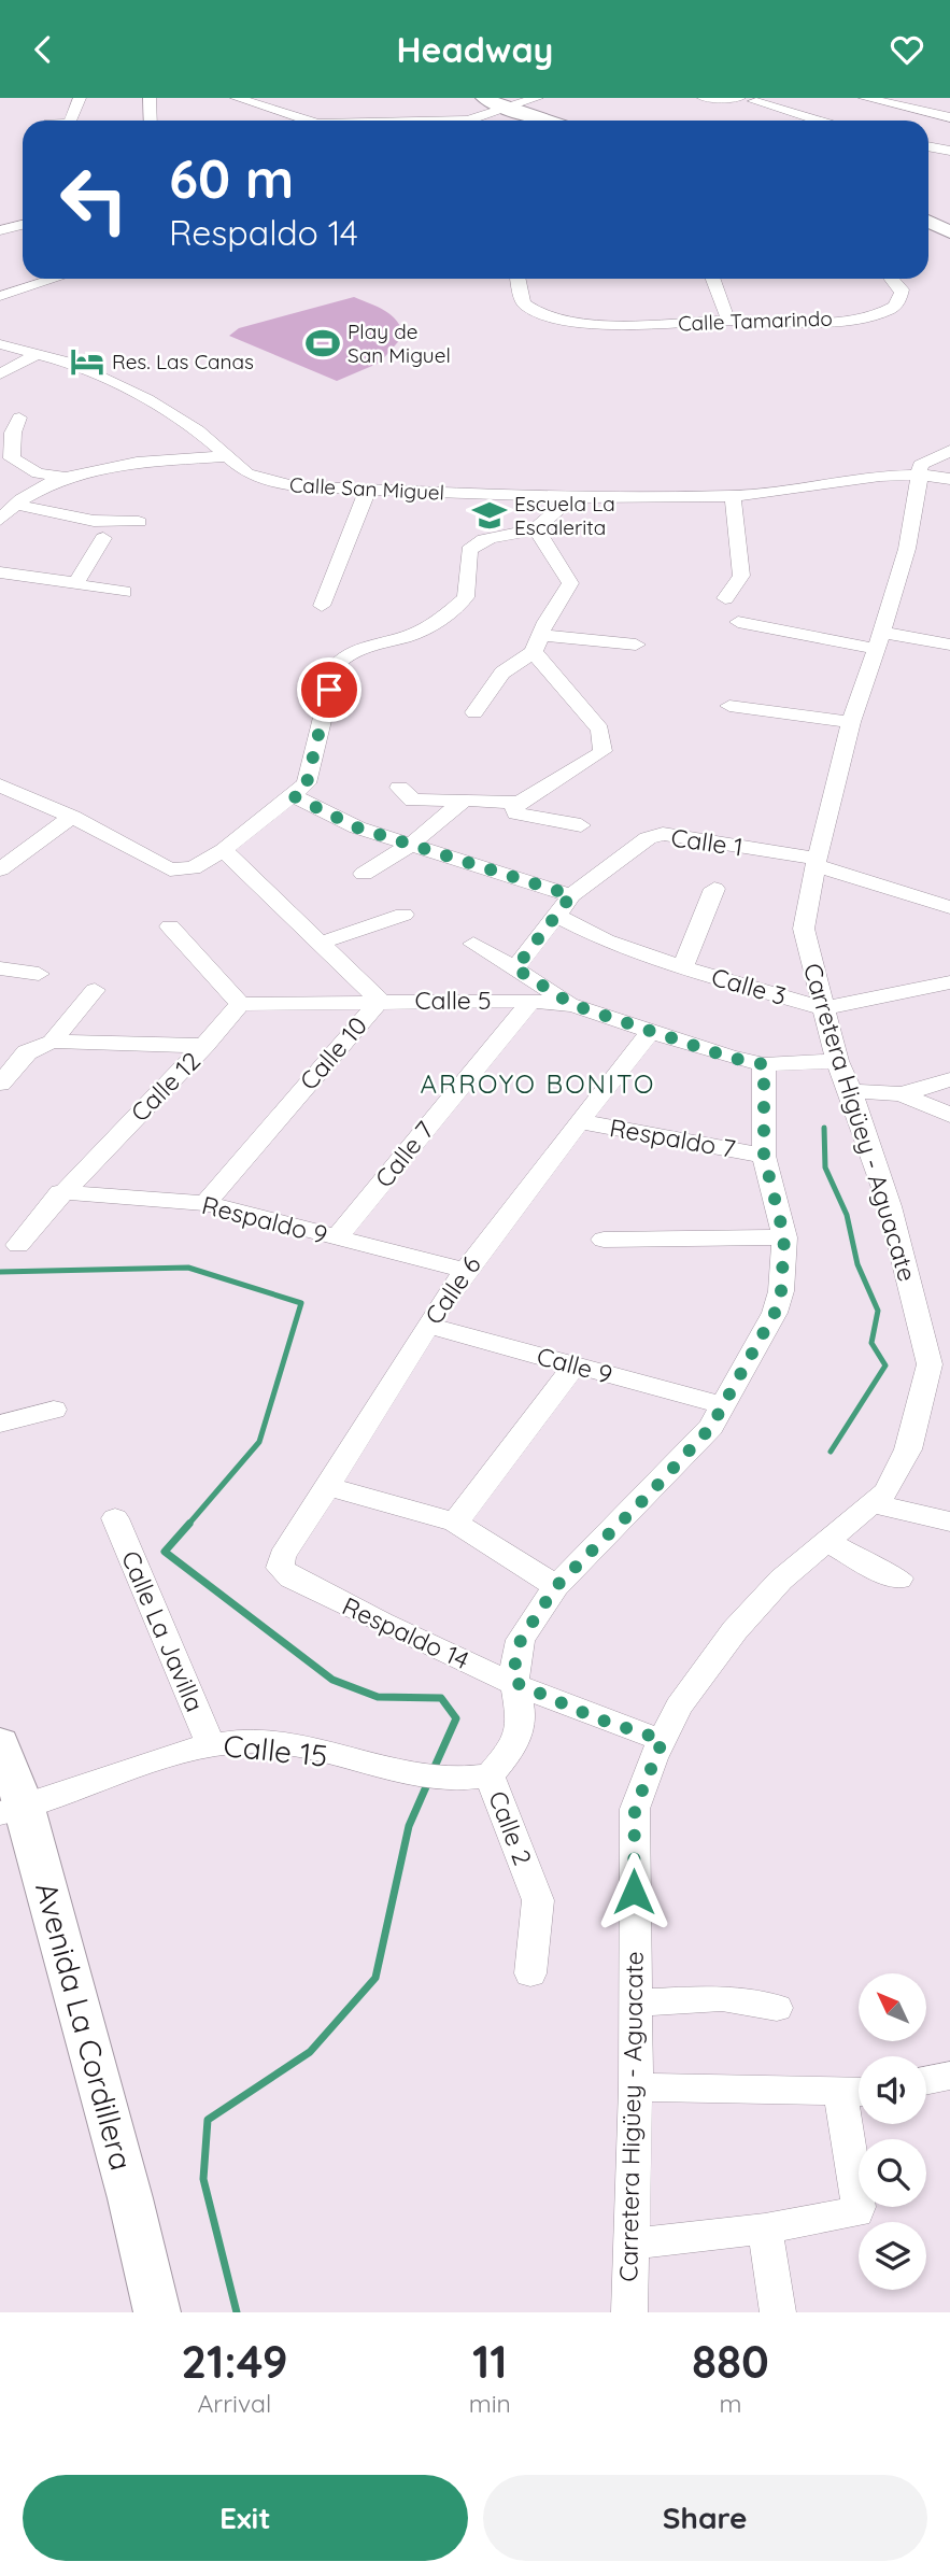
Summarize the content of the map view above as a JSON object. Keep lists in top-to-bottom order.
{
  "streets": {
    "main road": ["Avenida La Cordillera"],
    "street": [
      "Calle Tamarindo",
      "Calle San Miguel",
      "Calle 1",
      "Calle 3",
      "Calle 5",
      "Calle 10",
      "Calle 12",
      "Carretera Higüey - Aguacate",
      "Respaldo 7",
      "Calle 7",
      "Respaldo 9",
      "Calle 6",
      "Calle 9",
      "Calle La Javilla",
      "Respaldo 14",
      "Calle 15",
      "Calle 2"
    ]
  },
  "crossings": [
    ["Calle San Miguel", "Carretera Higüey - Aguacate"],
    ["Calle 1", "Calle 3"],
    ["Calle 1", "Carretera Higüey - Aguacate"],
    ["Calle 3", "Carretera Higüey - Aguacate"],
    ["Calle 5", "Calle 10"],
    ["Calle 5", "Calle 12"],
    ["Calle 5", "Carretera Higüey - Aguacate"],
    ["Calle 5", "Calle 7"],
    ["Calle 5", "Calle 6"],
    ["Calle 5", "Calle 2"],
    ["Calle 10", "Respaldo 9"],
    ["Calle 12", "Respaldo 9"],
    ["Carretera Higüey - Aguacate", "Respaldo 14"],
    ["Respaldo 7", "Calle 6"],
    ["Respaldo 7", "Calle 2"],
    ["Calle 7", "Respaldo 9"],
    ["Respaldo 9", "Calle 6"],
    ["Calle 6", "Calle 9"],
    ["Calle 6", "Respaldo 14"],
    ["Calle 9", "Calle 2"],
    ["Calle La Javilla", "Calle 15"],
    ["Respaldo 14", "Calle 2"],
    ["Calle 15", "Calle 2"],
    ["Calle 15", "Avenida La Cordillera"]
  ],
  "districts": ["ARROYO BONITO"],
  "places": {
    "sports": ["Play de San Miguel"],
    "hotel": ["Res. Las Canas"],
    "school or university": ["Escuela La Escalerita"]
  },
  "north": "top left",
  "page": {
    "header": "Headway",
    "turn": ["60 m", "Respaldo 14"],
    "eta": [
      "21:49",
      "Arrival",
      "11",
      "min",
      "880",
      "m"
    ],
    "buttons": ["Exit", "Share"]
  }
}
